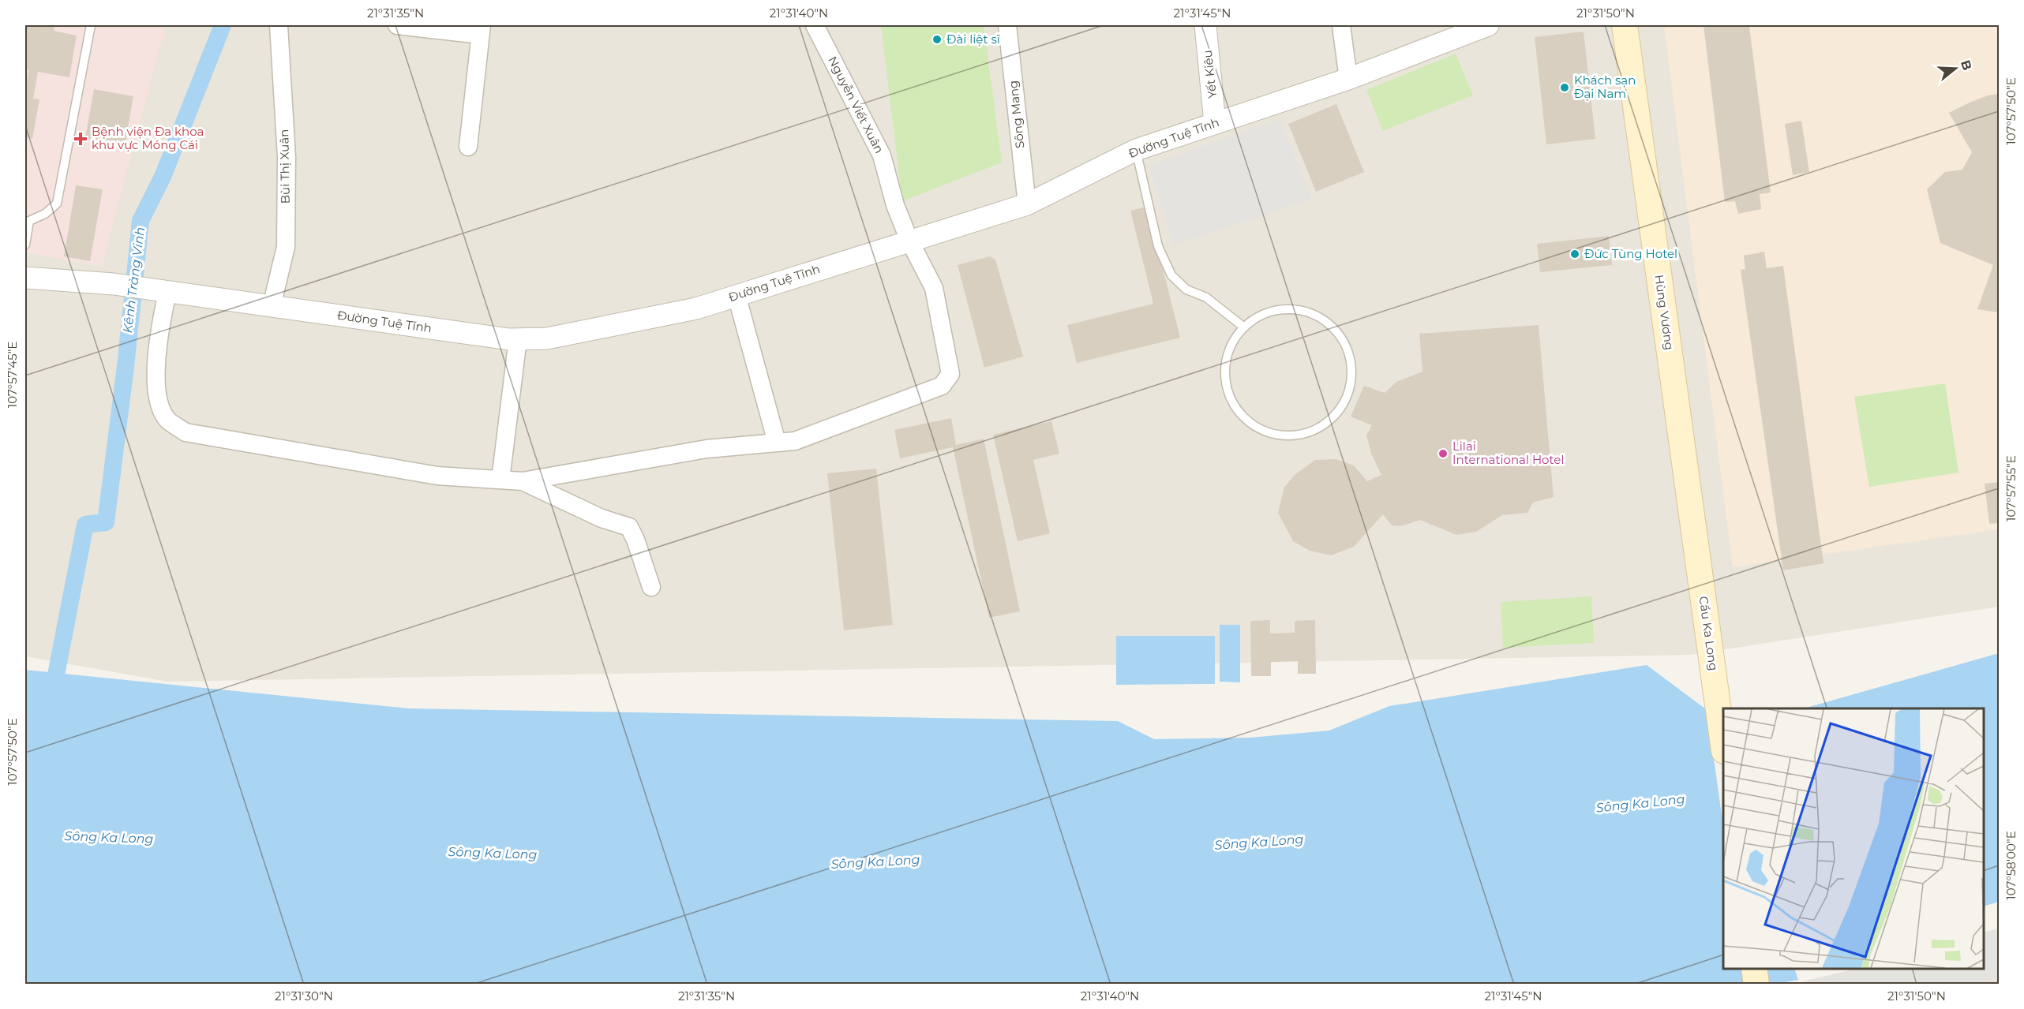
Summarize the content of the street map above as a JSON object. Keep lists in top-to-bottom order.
{
  "streets": {
    "main road": ["Hùng Vương", "Cầu Ka Long"],
    "street": [
      "Yết Kiêu",
      "Nguyễn Viết Xuân",
      "Sông Mang",
      "Đường Tuệ Tĩnh",
      "Bùi Thị Xuân"
    ]
  },
  "crossings": [
    ["Yết Kiêu", "Đường Tuệ Tĩnh"],
    ["Nguyễn Viết Xuân", "Đường Tuệ Tĩnh"],
    ["Sông Mang", "Đường Tuệ Tĩnh"],
    ["Đường Tuệ Tĩnh", "Bùi Thị Xuân"],
    ["Hùng Vương", "Cầu Ka Long"]
  ],
  "water": ["Kênh Tràng Vinh", "Sông Ka Long"],
  "places": {
    "other": [
      "Đài liệt sĩ",
      "Khách sạn Đại Nam",
      "Đức Tùng Hotel",
      "Lilai International Hotel"
    ],
    "health": ["Bệnh viện Đa khoa khu vực Móng Cái"]
  },
  "north": "right",
  "coordinates": [
    "21°31'35\"N",
    "21°31'40\"N",
    "21°31'45\"N",
    "21°31'50\"N",
    "107°57'50\"E",
    "107°57'45\"E",
    "107°57'55\"E",
    "107°58'00\"E",
    "21°31'30\"N"
  ]
}
